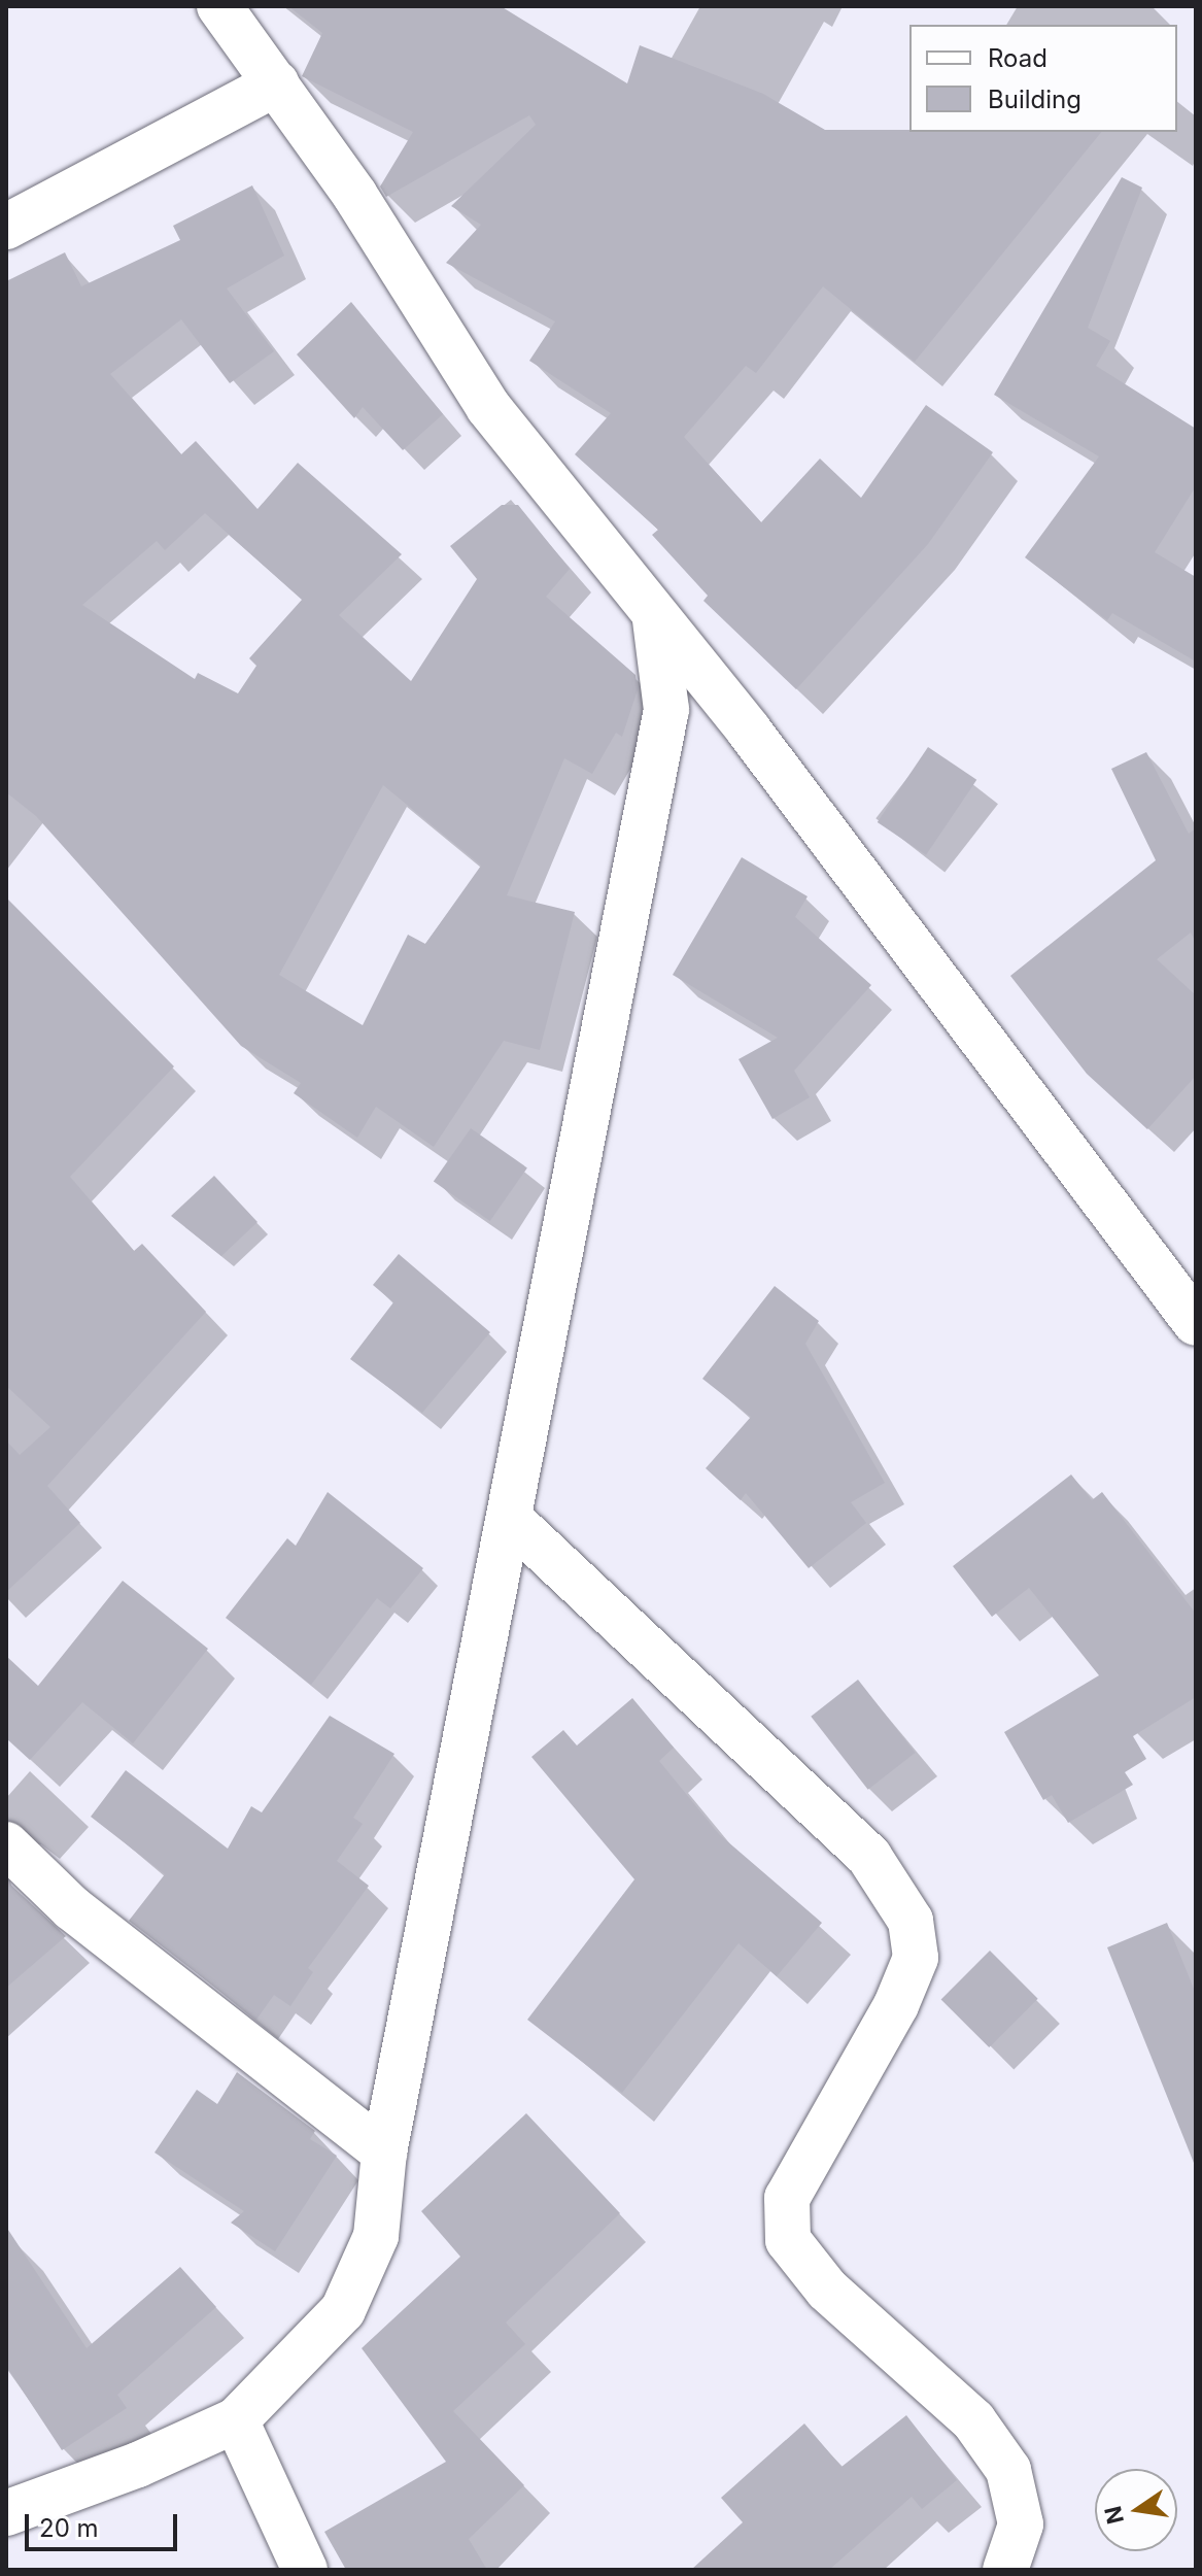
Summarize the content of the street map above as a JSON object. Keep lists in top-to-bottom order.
{
  "legend": ["Road", "Building"],
  "scale_bar": "20 m",
  "north": "left"
}
